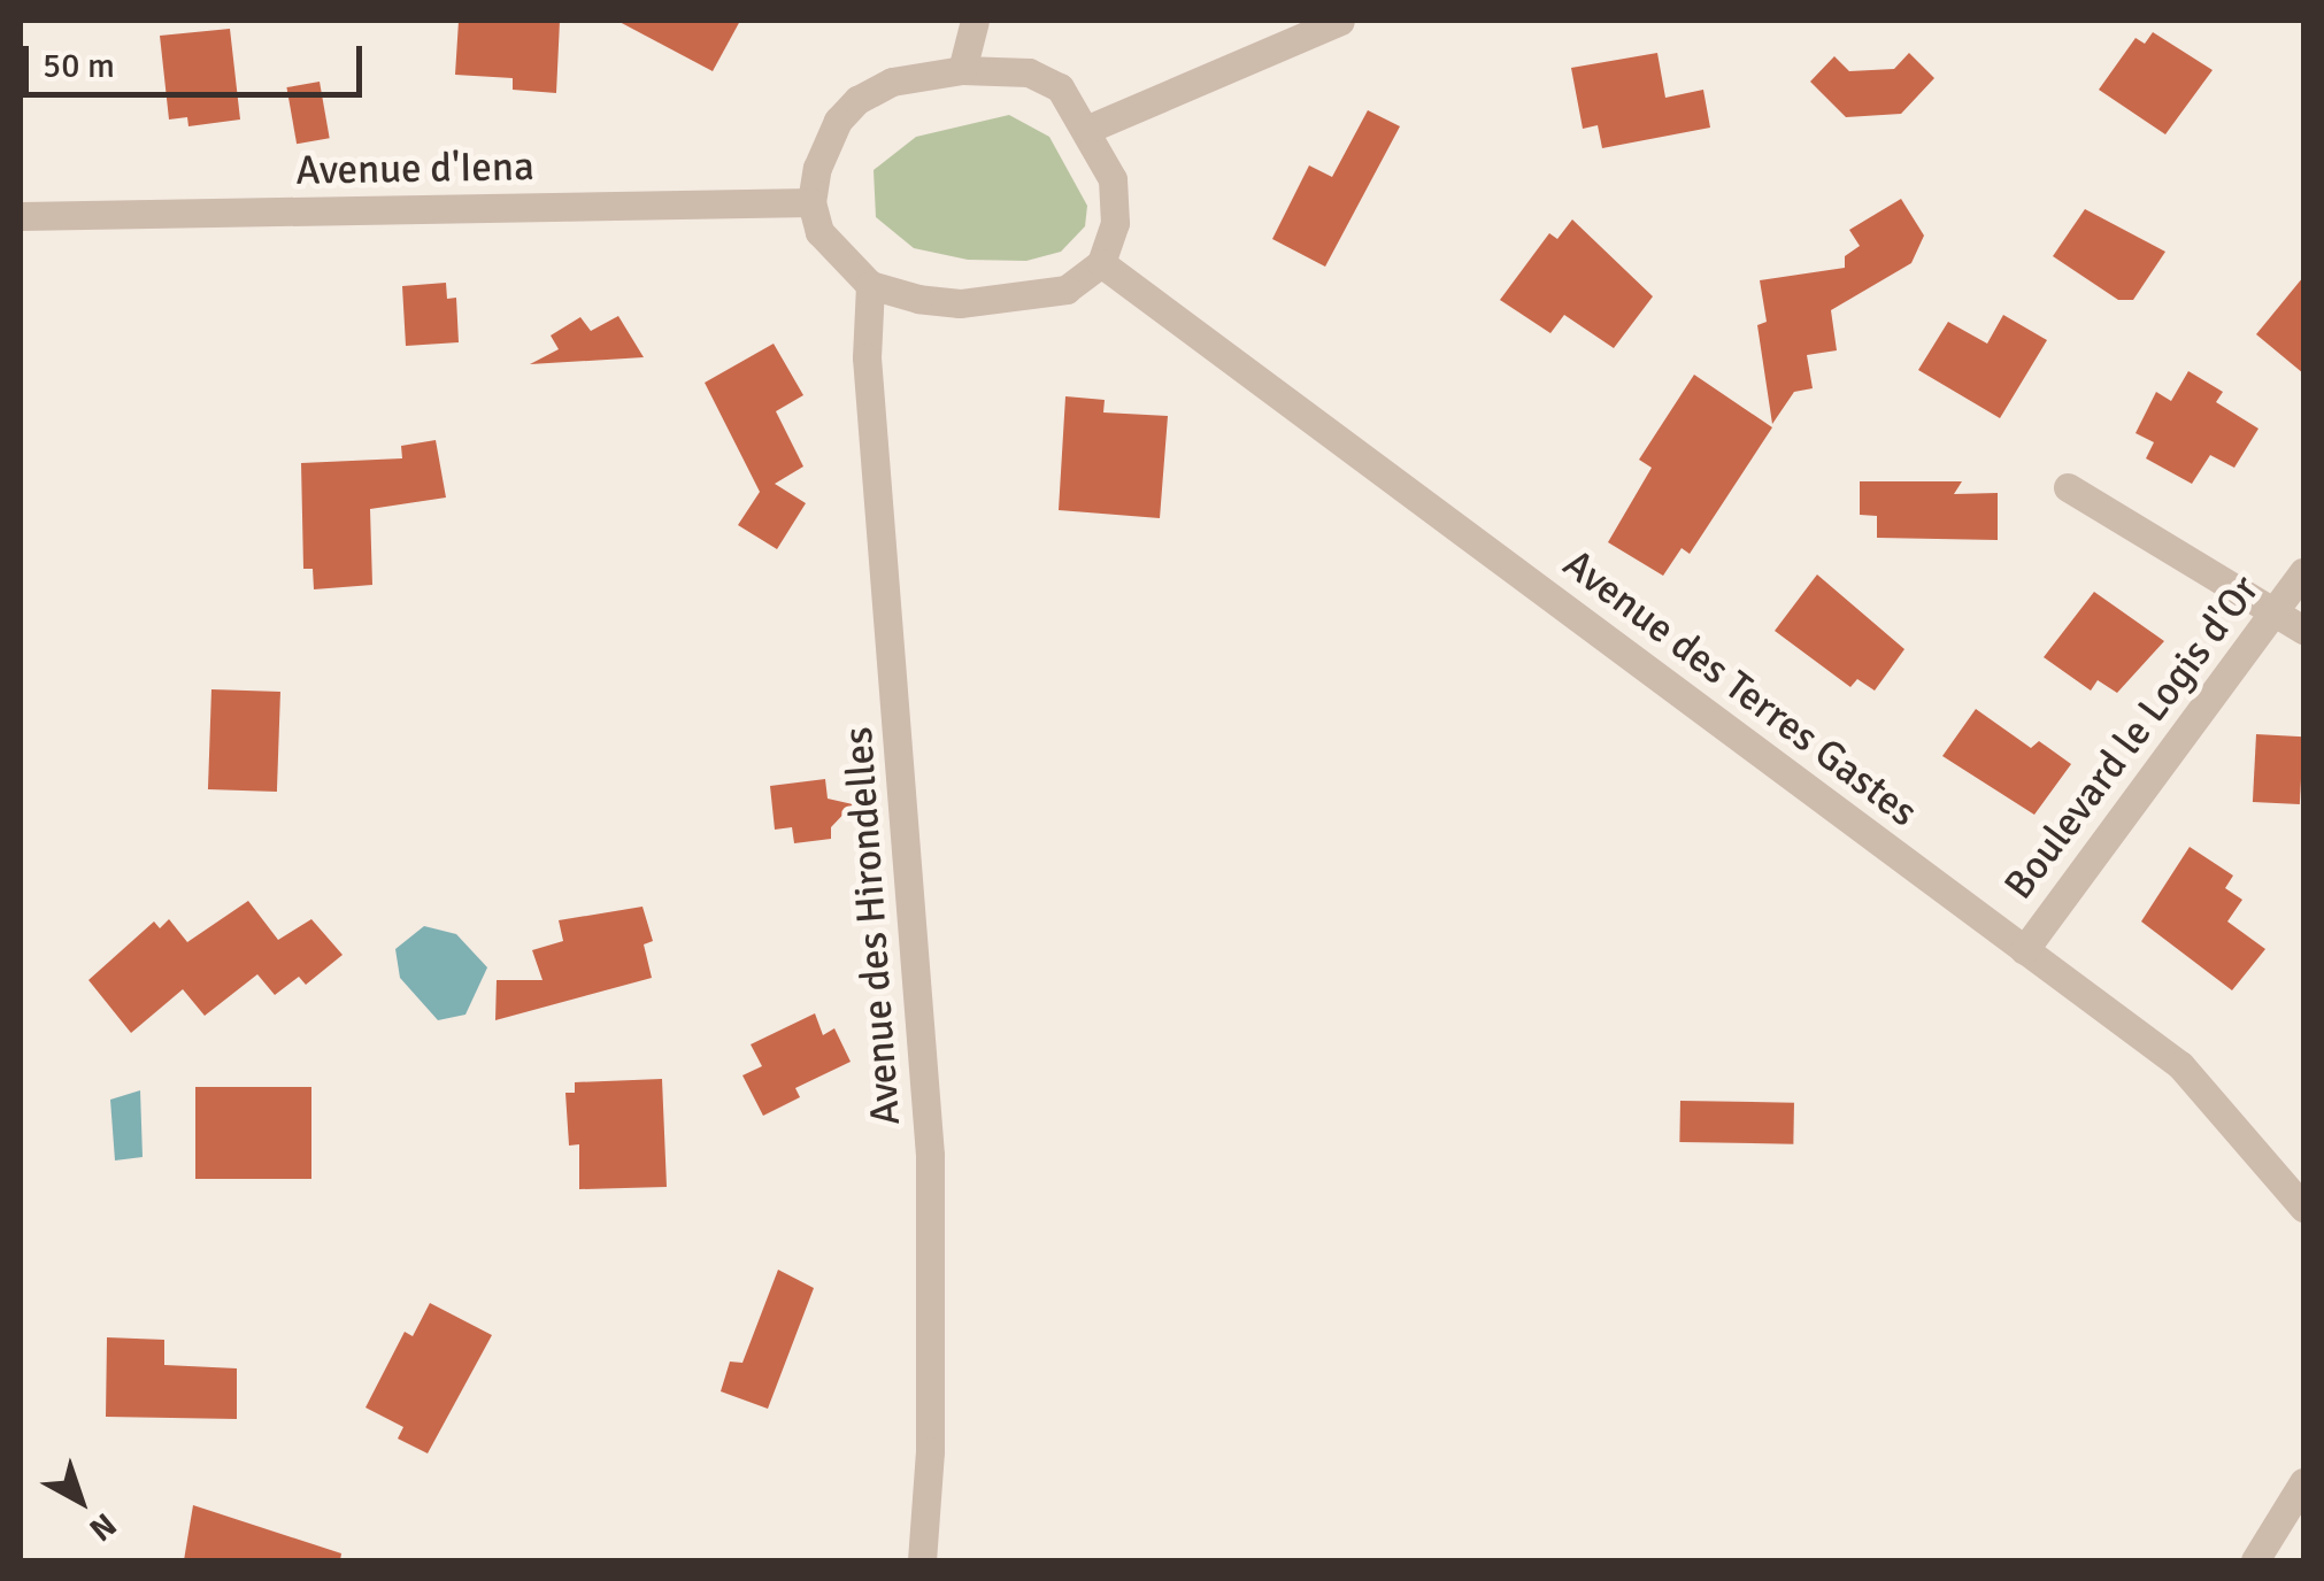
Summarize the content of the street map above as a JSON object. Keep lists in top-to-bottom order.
{
  "streets": {
    "street": [
      "Avenue d'Iena",
      "Avenue des Terres Gastes",
      "Boulevard le Logis d'Or",
      "Avenue des Hirondelles"
    ]
  },
  "crossings": [
    ["Avenue d'Iena", "Avenue des Terres Gastes"],
    ["Avenue d'Iena", "Avenue des Hirondelles"],
    ["Avenue des Terres Gastes", "Boulevard le Logis d'Or"],
    ["Avenue des Terres Gastes", "Avenue des Hirondelles"]
  ],
  "scale_bar": "50 m",
  "north": "bottom right"
}
